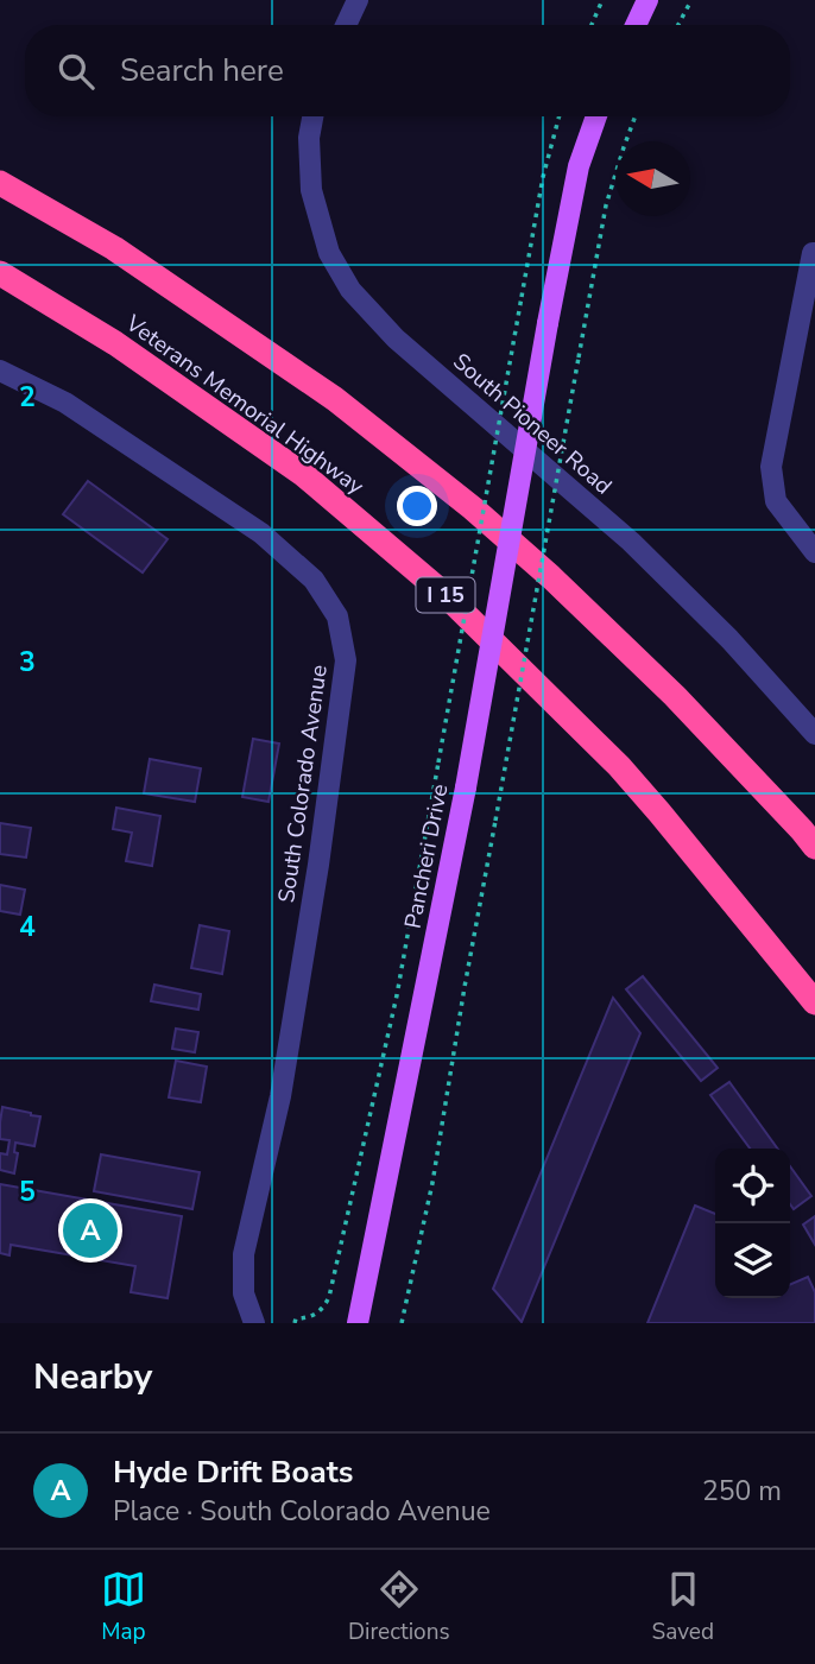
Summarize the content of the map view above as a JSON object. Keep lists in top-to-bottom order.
{
  "streets": {
    "highway": ["Veterans Memorial Highway", "I 15"],
    "main road": ["Pancheri Drive"],
    "street": ["South Pioneer Road", "South Colorado Avenue"]
  },
  "north": "left",
  "page": {
    "search": "Search here",
    "pins": "A",
    "heading": "Nearby",
    "list": [
      {
        "mark": "A",
        "name": "Hyde Drift Boats",
        "note": "Place · South Colorado Avenue",
        "value": "250 m"
      }
    ],
    "nav": ["Map", "Directions", "Saved"]
  },
  "grid": {
    "rows": [
      "2",
      "3",
      "4",
      "5"
    ]
  }
}
